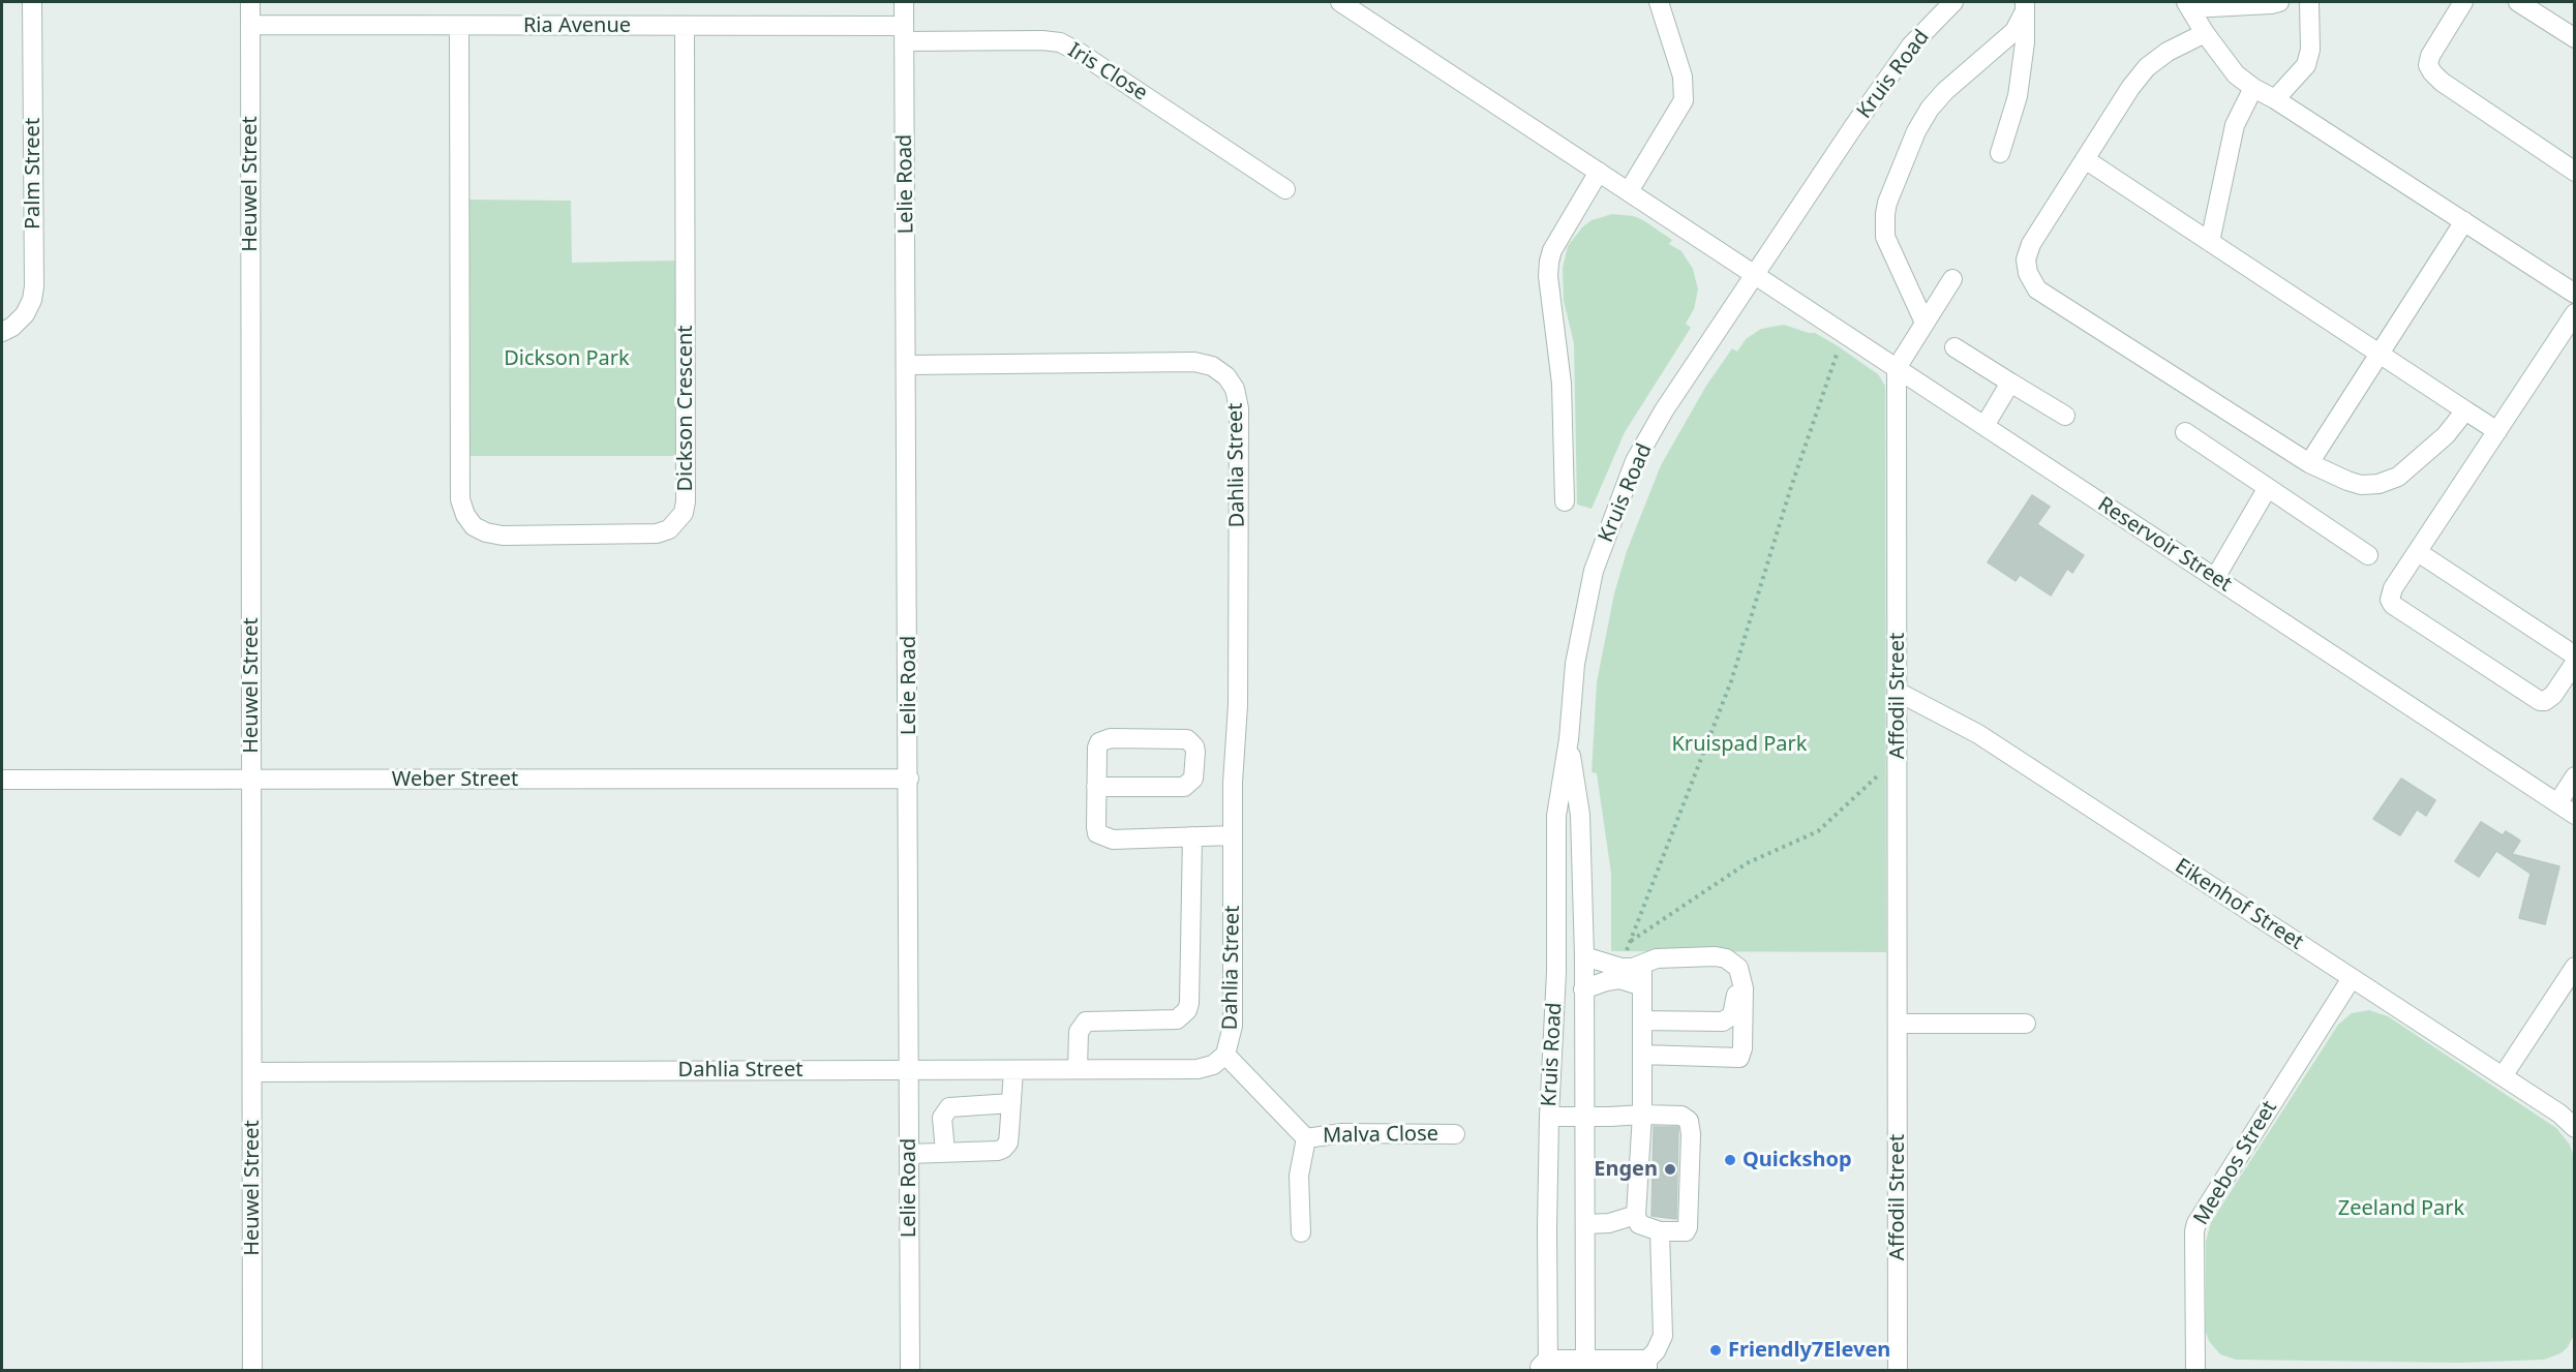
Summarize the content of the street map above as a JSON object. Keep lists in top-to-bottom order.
{
  "streets": {
    "street": [
      "Ria Avenue",
      "Iris Close",
      "Kruis Road",
      "Palm Street",
      "Heuwel Street",
      "Lelie Road",
      "Dickson Crescent",
      "Dahlia Street",
      "Reservoir Street",
      "Affodil Street",
      "Weber Street",
      "Eikenhof Street",
      "Malva Close",
      "Meebos Street"
    ]
  },
  "crossings": [
    ["Ria Avenue", "Iris Close"],
    ["Ria Avenue", "Heuwel Street"],
    ["Ria Avenue", "Lelie Road"],
    ["Ria Avenue", "Dickson Crescent"],
    ["Iris Close", "Lelie Road"],
    ["Kruis Road", "Reservoir Street"],
    ["Heuwel Street", "Dahlia Street"],
    ["Heuwel Street", "Weber Street"],
    ["Lelie Road", "Dahlia Street"],
    ["Lelie Road", "Weber Street"],
    ["Dahlia Street", "Malva Close"],
    ["Reservoir Street", "Affodil Street"],
    ["Affodil Street", "Eikenhof Street"],
    ["Eikenhof Street", "Meebos Street"]
  ],
  "parks": ["Dickson Park", "Kruispad Park", "Zeeland Park"],
  "places": ["Quickshop", "Engen", "Friendly7Eleven"]
}
